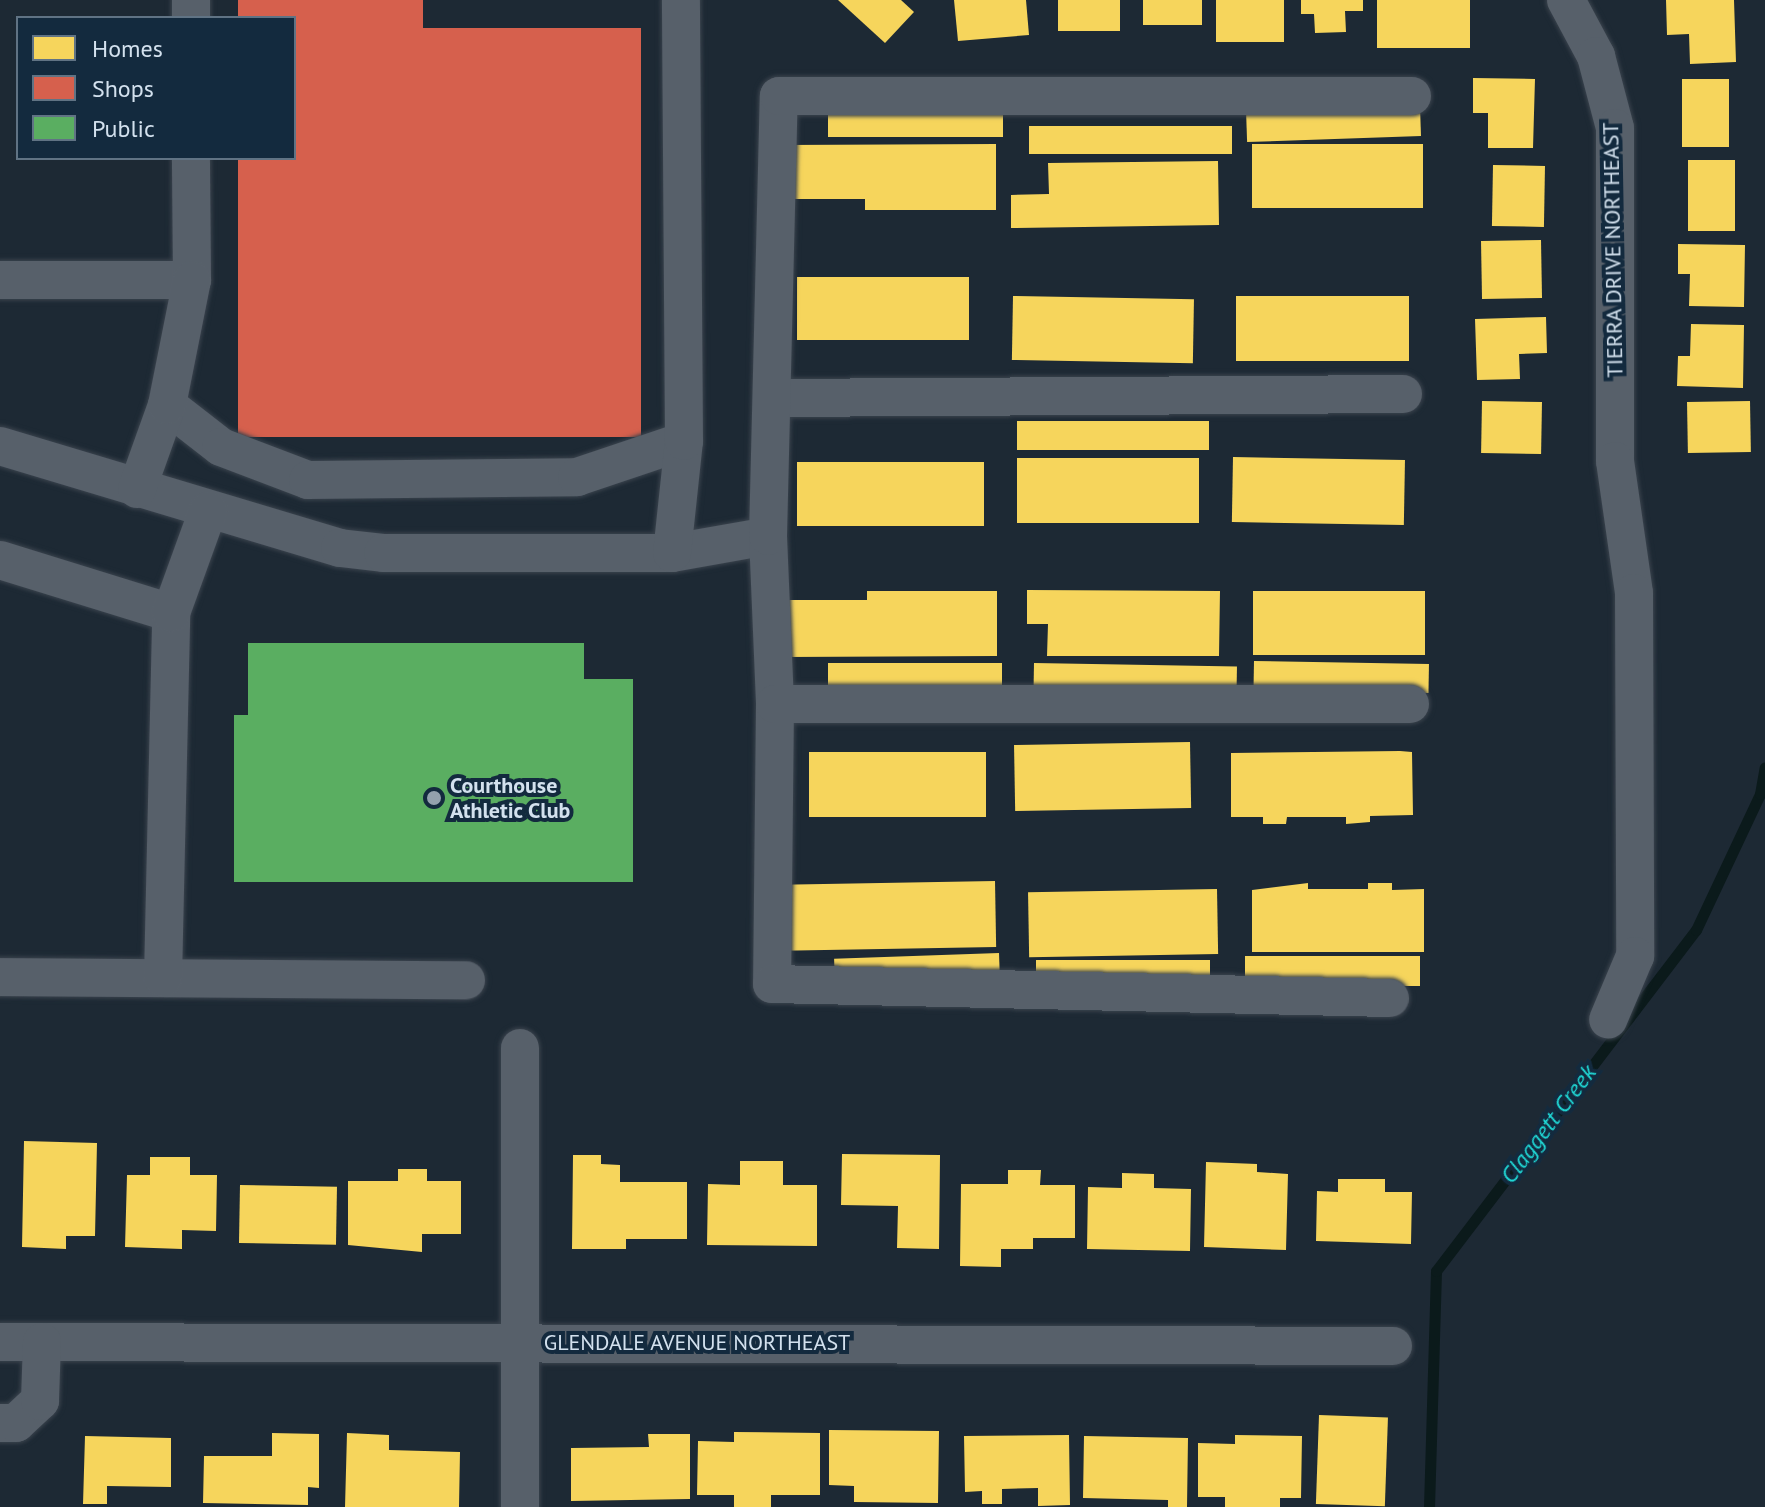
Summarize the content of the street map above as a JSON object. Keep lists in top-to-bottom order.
{
  "streets": {
    "street": ["TIERRA DRIVE NORTHEAST", "GLENDALE AVENUE NORTHEAST"]
  },
  "water": ["Claggett Creek"],
  "places": ["Courthouse Athletic Club"],
  "legend": ["Homes", "Shops", "Public"]
}
